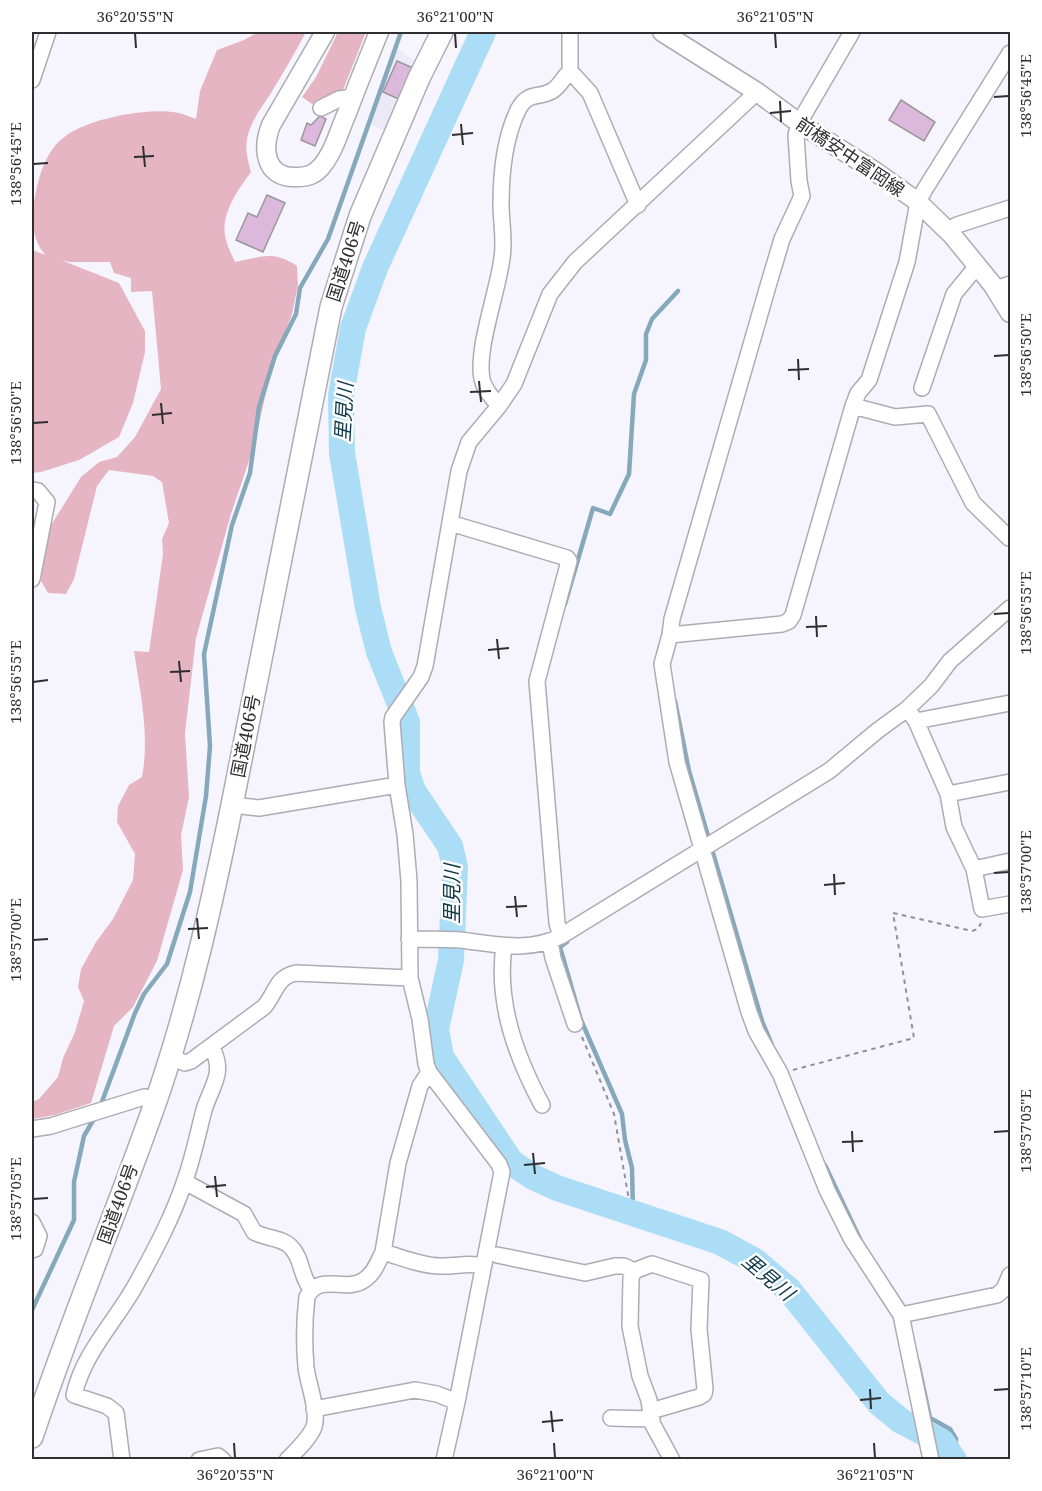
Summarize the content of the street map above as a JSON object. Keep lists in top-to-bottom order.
{
  "streets": {
    "highway": ["国道406号"],
    "main road": ["前橋安中富岡線"]
  },
  "water": ["里見川"],
  "coordinates": [
    "36°20'55\"N",
    "36°21'00\"N",
    "36°21'05\"N",
    "138°56'45\"E",
    "138°56'50\"E",
    "138°56'55\"E",
    "138°57'00\"E",
    "138°57'05\"E",
    "138°57'10\"E"
  ]
}
